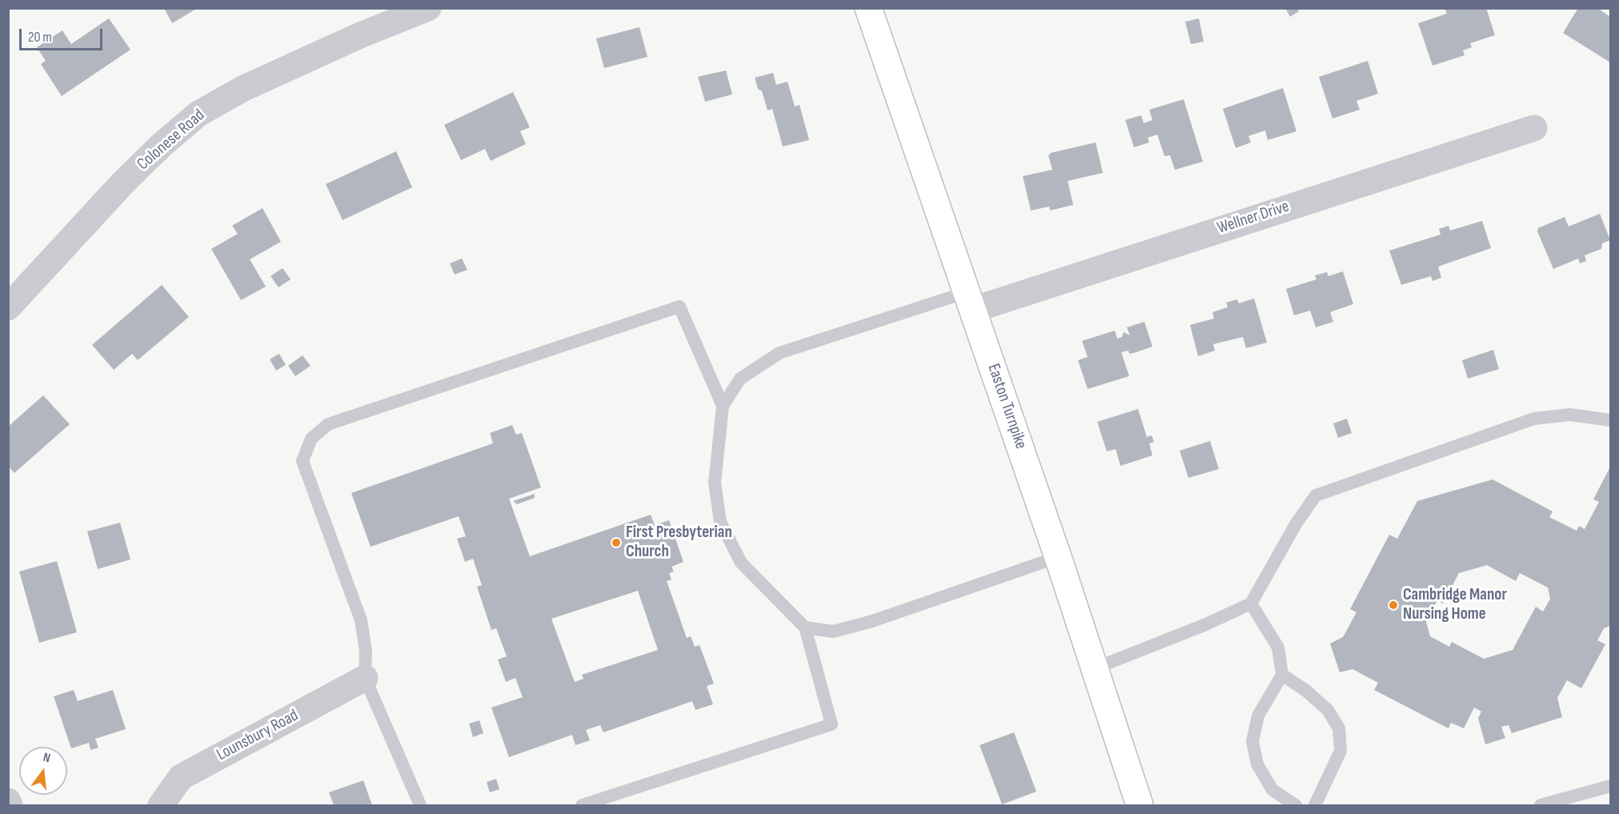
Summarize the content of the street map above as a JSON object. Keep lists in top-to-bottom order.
{
  "streets": {
    "main road": ["Easton Turnpike"],
    "street": ["Colonese Road", "Wellner Drive", "Lounsbury Road"]
  },
  "crossings": [
    ["Wellner Drive", "Easton Turnpike"]
  ],
  "places": ["First Presbyterian Church", "Cambridge Manor Nursing Home"],
  "scale_bar": "20 m",
  "north": "top"
}
